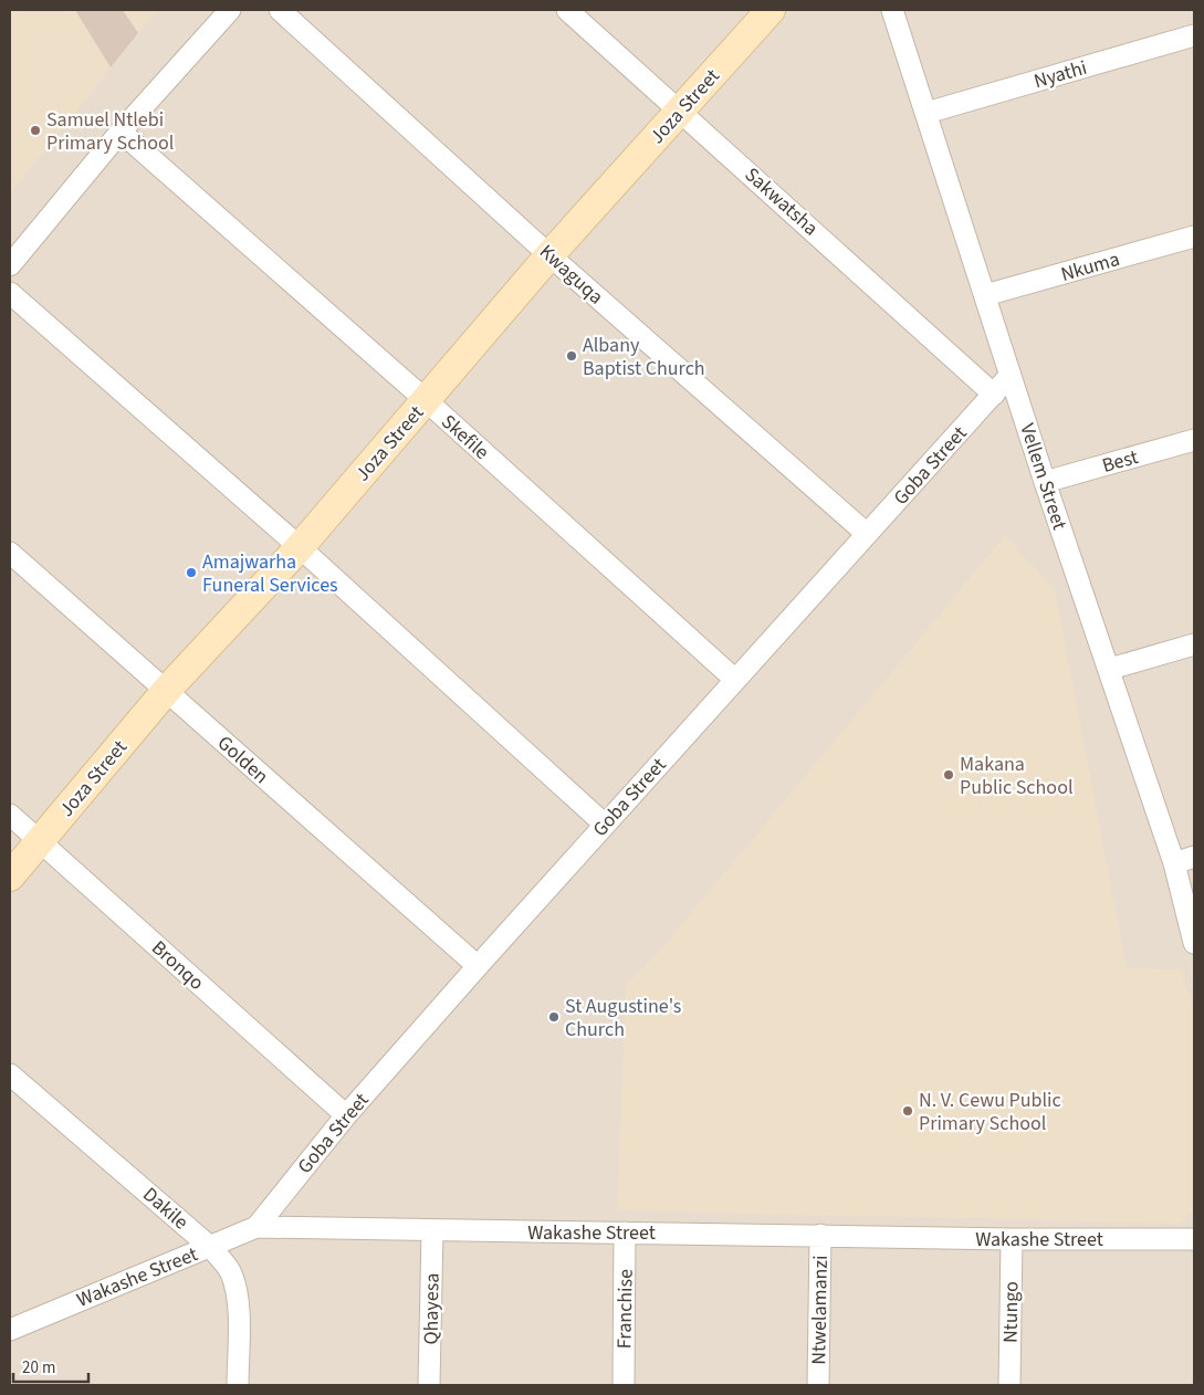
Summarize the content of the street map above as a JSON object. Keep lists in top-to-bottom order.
{
  "streets": {
    "street": [
      "Nyathi",
      "Joza Street",
      "Sakwatsha",
      "Nkuma",
      "Kwaguqa",
      "Skefile",
      "Best",
      "Goba Street",
      "Vellem Street",
      "Golden",
      "Bronqo",
      "Dakile",
      "Wakashe Street",
      "Qhayesa",
      "Franchise",
      "Ntwelamanzi",
      "Ntungo"
    ]
  },
  "crossings": [
    ["Nyathi", "Vellem Street"],
    ["Joza Street", "Sakwatsha"],
    ["Joza Street", "Kwaguqa"],
    ["Joza Street", "Skefile"],
    ["Joza Street", "Golden"],
    ["Joza Street", "Bronqo"],
    ["Sakwatsha", "Goba Street"],
    ["Nkuma", "Vellem Street"],
    ["Kwaguqa", "Goba Street"],
    ["Skefile", "Goba Street"],
    ["Best", "Vellem Street"],
    ["Goba Street", "Vellem Street"],
    ["Goba Street", "Golden"],
    ["Goba Street", "Bronqo"],
    ["Goba Street", "Wakashe Street"],
    ["Dakile", "Wakashe Street"],
    ["Wakashe Street", "Qhayesa"],
    ["Wakashe Street", "Franchise"],
    ["Wakashe Street", "Ntwelamanzi"],
    ["Wakashe Street", "Ntungo"]
  ],
  "places": [
    "Samuel Ntlebi Primary School",
    "Albany Baptist Church",
    "Amajwarha Funeral Services",
    "Makana Public School",
    "St Augustine's Church",
    "N. V. Cewu Public Primary School"
  ],
  "scale_bar": "20 m"
}
